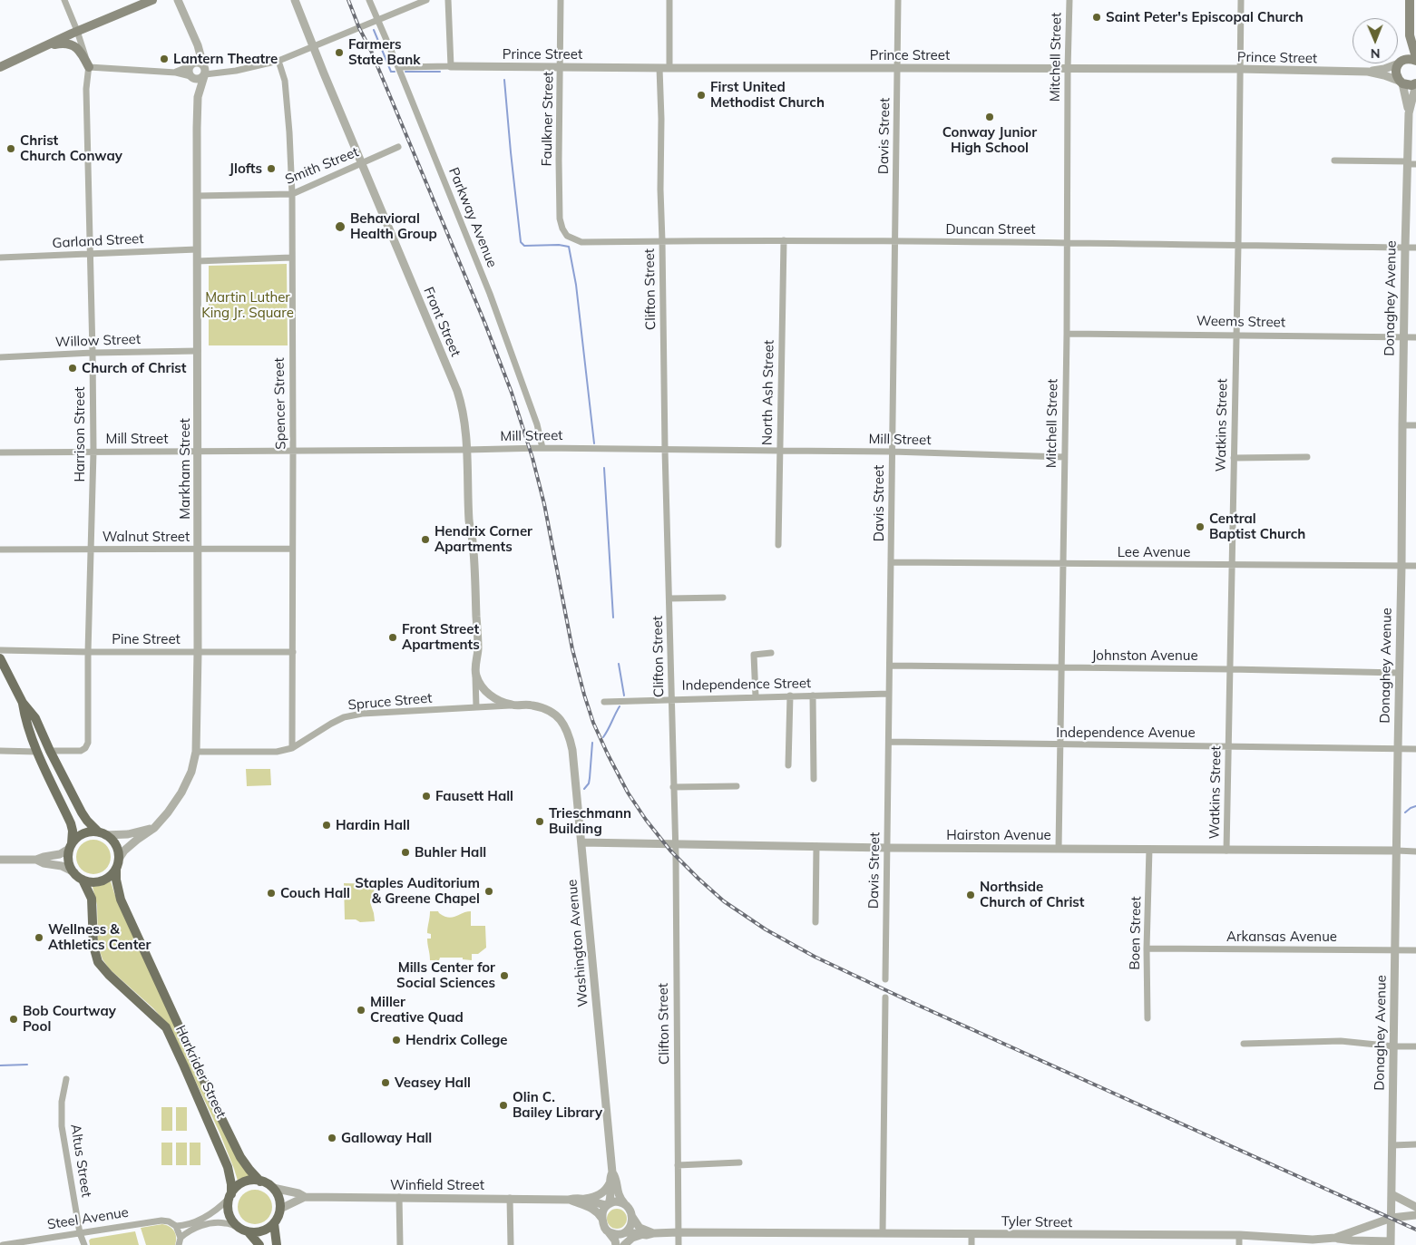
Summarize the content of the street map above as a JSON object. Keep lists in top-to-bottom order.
{
  "streets": {
    "main road": ["Harkrider Street"],
    "street": [
      "Prince Street",
      "Mitchell Street",
      "Faulkner Street",
      "Davis Street",
      "Smith Street",
      "Parkway Avenue",
      "Duncan Street",
      "Garland Street",
      "Clifton Street",
      "Donaghey Avenue",
      "Front Street",
      "Weems Street",
      "Willow Street",
      "North Ash Street",
      "Spencer Street",
      "Watkins Street",
      "Harrison Street",
      "Mill Street",
      "Markham Street",
      "Walnut Street",
      "Lee Avenue",
      "Pine Street",
      "Johnston Avenue",
      "Independence Street",
      "Spruce Street",
      "Independence Avenue",
      "Hairston Avenue",
      "Boen Street",
      "Arkansas Avenue",
      "Washington Avenue",
      "Altus Street",
      "Winfield Street",
      "Steel Avenue",
      "Tyler Street"
    ]
  },
  "crossings": [
    ["Prince Street", "Mitchell Street"],
    ["Prince Street", "Faulkner Street"],
    ["Prince Street", "Davis Street"],
    ["Prince Street", "Clifton Street"],
    ["Prince Street", "Donaghey Avenue"],
    ["Prince Street", "Watkins Street"],
    ["Mitchell Street", "Duncan Street"],
    ["Mitchell Street", "Weems Street"],
    ["Mitchell Street", "Mill Street"],
    ["Mitchell Street", "Lee Avenue"],
    ["Mitchell Street", "Johnston Avenue"],
    ["Mitchell Street", "Independence Avenue"],
    ["Mitchell Street", "Hairston Avenue"],
    ["Faulkner Street", "Duncan Street"],
    ["Davis Street", "Duncan Street"],
    ["Davis Street", "Mill Street"],
    ["Davis Street", "Lee Avenue"],
    ["Davis Street", "Johnston Avenue"],
    ["Davis Street", "Independence Street"],
    ["Davis Street", "Independence Avenue"],
    ["Davis Street", "Hairston Avenue"],
    ["Smith Street", "Front Street"],
    ["Smith Street", "Spencer Street"],
    ["Smith Street", "Markham Street"],
    ["Parkway Avenue", "Mill Street"],
    ["Duncan Street", "Clifton Street"],
    ["Duncan Street", "Donaghey Avenue"],
    ["Duncan Street", "North Ash Street"],
    ["Duncan Street", "Watkins Street"],
    ["Garland Street", "Harrison Street"],
    ["Garland Street", "Markham Street"],
    ["Clifton Street", "Mill Street"],
    ["Clifton Street", "Independence Street"],
    ["Clifton Street", "Hairston Avenue"],
    ["Clifton Street", "Tyler Street"],
    ["Donaghey Avenue", "Weems Street"],
    ["Donaghey Avenue", "Lee Avenue"],
    ["Donaghey Avenue", "Johnston Avenue"],
    ["Donaghey Avenue", "Independence Avenue"],
    ["Donaghey Avenue", "Hairston Avenue"],
    ["Donaghey Avenue", "Arkansas Avenue"],
    ["Donaghey Avenue", "Tyler Street"],
    ["Front Street", "Mill Street"],
    ["Front Street", "Spruce Street"],
    ["Weems Street", "Watkins Street"],
    ["Willow Street", "Harrison Street"],
    ["Willow Street", "Markham Street"],
    ["North Ash Street", "Mill Street"],
    ["Spencer Street", "Mill Street"],
    ["Spencer Street", "Walnut Street"],
    ["Spencer Street", "Pine Street"],
    ["Spencer Street", "Spruce Street"],
    ["Watkins Street", "Lee Avenue"],
    ["Watkins Street", "Johnston Avenue"],
    ["Watkins Street", "Independence Avenue"],
    ["Watkins Street", "Hairston Avenue"],
    ["Harrison Street", "Mill Street"],
    ["Harrison Street", "Walnut Street"],
    ["Harrison Street", "Pine Street"],
    ["Mill Street", "Markham Street"],
    ["Markham Street", "Walnut Street"],
    ["Markham Street", "Pine Street"],
    ["Markham Street", "Spruce Street"],
    ["Markham Street", "Harkrider Street"],
    ["Spruce Street", "Washington Avenue"],
    ["Hairston Avenue", "Boen Street"],
    ["Hairston Avenue", "Washington Avenue"],
    ["Boen Street", "Arkansas Avenue"],
    ["Washington Avenue", "Winfield Street"],
    ["Washington Avenue", "Tyler Street"],
    ["Harkrider Street", "Winfield Street"],
    ["Harkrider Street", "Steel Avenue"],
    ["Altus Street", "Steel Avenue"],
    ["Winfield Street", "Steel Avenue"],
    ["Winfield Street", "Tyler Street"]
  ],
  "parks": ["Martin Luther King Jr. Square"],
  "places": [
    "Saint Peter's Episcopal Church",
    "Farmers State Bank",
    "Lantern Theatre",
    "First United Methodist Church",
    "Conway Junior High School",
    "Christ Church Conway",
    "Jlofts",
    "Behavioral Health Group",
    "Church of Christ",
    "Central Baptist Church",
    "Hendrix Corner Apartments",
    "Front Street Apartments",
    "Fausett Hall",
    "Trieschmann Building",
    "Hardin Hall",
    "Buhler Hall",
    "Staples Auditorium & Greene Chapel",
    "Couch Hall",
    "Northside Church of Christ",
    "Wellness & Athletics Center",
    "Mills Center for Social Sciences",
    "Miller Creative Quad",
    "Bob Courtway Pool",
    "Hendrix College",
    "Veasey Hall",
    "Olin C. Bailey Library",
    "Galloway Hall"
  ],
  "north": "bottom"
}
